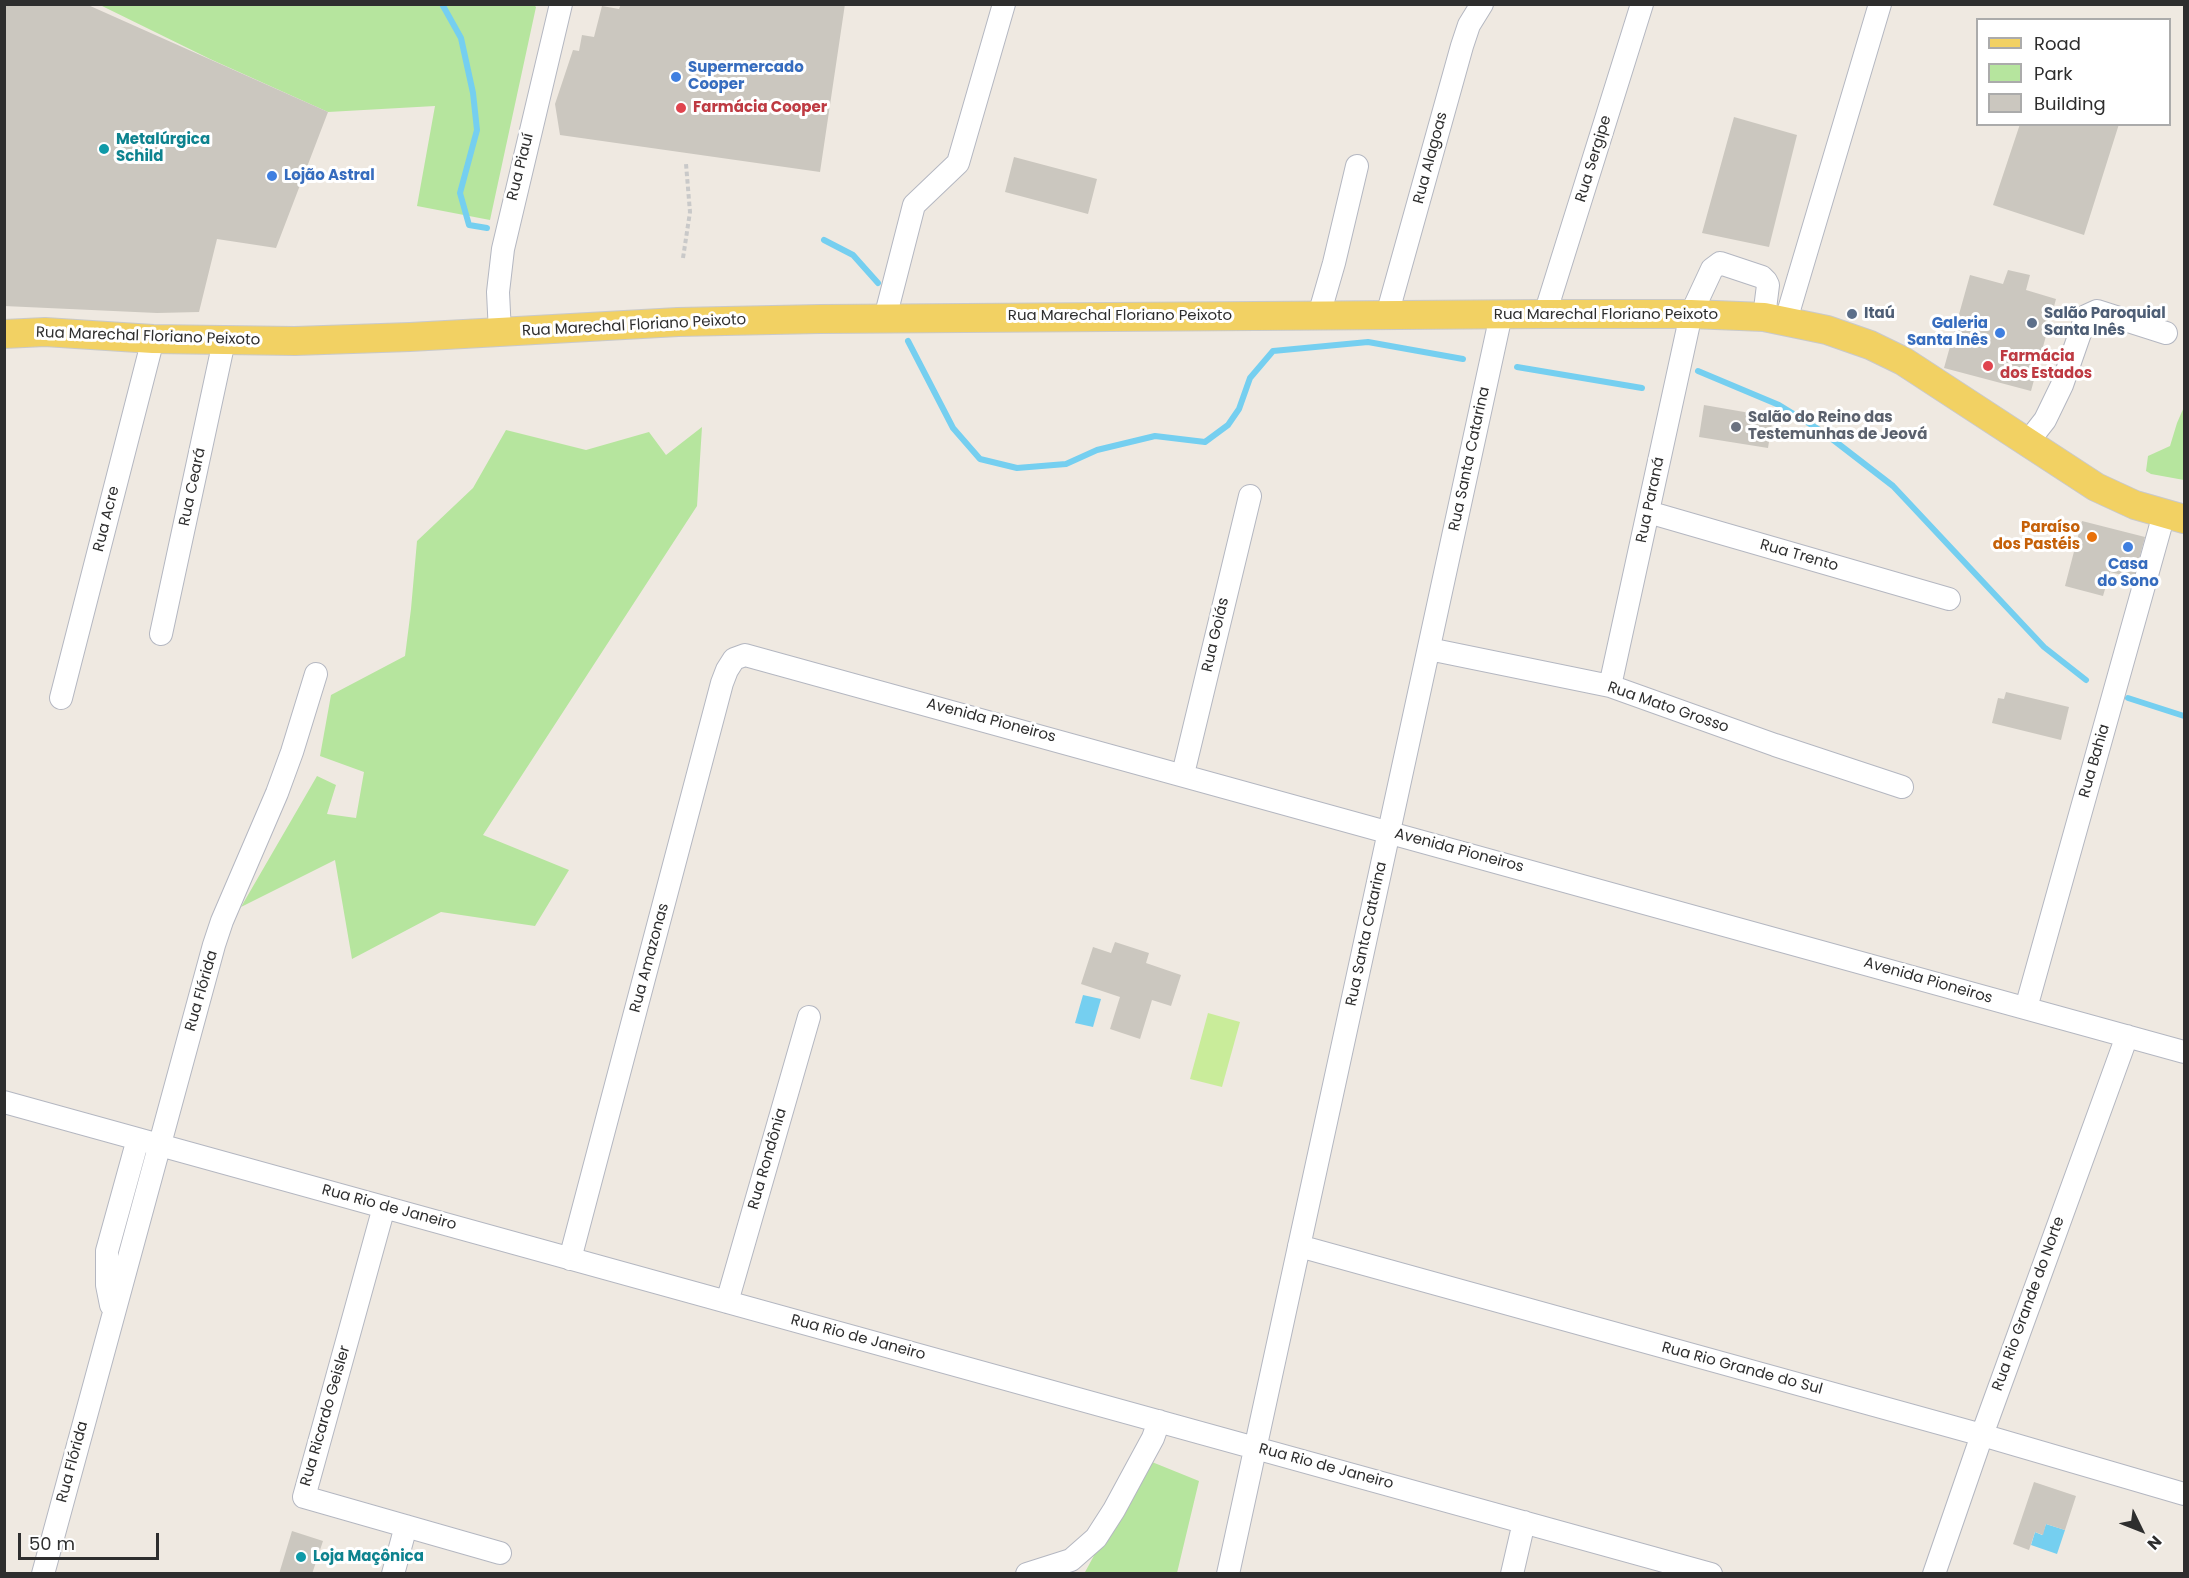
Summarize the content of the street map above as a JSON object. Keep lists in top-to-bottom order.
{
  "streets": {
    "main road": ["Rua Marechal Floriano Peixoto"],
    "street": [
      "Rua Alagoas",
      "Rua Sergipe",
      "Rua Piauí",
      "Rua Santa Catarina",
      "Rua Ceará",
      "Rua Paraná",
      "Rua Acre",
      "Rua Trento",
      "Rua Goiás",
      "Rua Mato Grosso",
      "Avenida Pioneiros",
      "Rua Bahia",
      "Rua Amazonas",
      "Rua Flórida",
      "Rua Rondônia",
      "Rua Rio de Janeiro",
      "Rua Rio Grande do Norte",
      "Rua Rio Grande do Sul",
      "Rua Ricardo Geisler"
    ]
  },
  "crossings": [
    ["Rua Alagoas", "Rua Marechal Floriano Peixoto"],
    ["Rua Sergipe", "Rua Marechal Floriano Peixoto"],
    ["Rua Piauí", "Rua Marechal Floriano Peixoto"],
    ["Rua Marechal Floriano Peixoto", "Rua Santa Catarina"],
    ["Rua Marechal Floriano Peixoto", "Rua Ceará"],
    ["Rua Marechal Floriano Peixoto", "Rua Paraná"],
    ["Rua Marechal Floriano Peixoto", "Rua Acre"],
    ["Rua Marechal Floriano Peixoto", "Rua Bahia"],
    ["Rua Santa Catarina", "Rua Mato Grosso"],
    ["Rua Santa Catarina", "Avenida Pioneiros"],
    ["Rua Santa Catarina", "Rua Rio de Janeiro"],
    ["Rua Santa Catarina", "Rua Rio Grande do Sul"],
    ["Rua Paraná", "Rua Trento"],
    ["Rua Paraná", "Rua Mato Grosso"],
    ["Rua Goiás", "Avenida Pioneiros"],
    ["Avenida Pioneiros", "Rua Bahia"],
    ["Avenida Pioneiros", "Rua Amazonas"],
    ["Avenida Pioneiros", "Rua Rio Grande do Norte"],
    ["Rua Amazonas", "Rua Rio de Janeiro"],
    ["Rua Flórida", "Rua Rio de Janeiro"],
    ["Rua Rondônia", "Rua Rio de Janeiro"],
    ["Rua Rio de Janeiro", "Rua Ricardo Geisler"],
    ["Rua Rio Grande do Norte", "Rua Rio Grande do Sul"]
  ],
  "places": [
    "Supermercado Cooper",
    "Farmácia Cooper",
    "Metalúrgica Schild",
    "Lojão Astral",
    "Itaú",
    "Salão Paroquial Santa Inês",
    "Galeria Santa Inês",
    "Farmácia dos Estados",
    "Salão do Reino das Testemunhas de Jeová",
    "Paraíso dos Pastéis",
    "Casa do Sono",
    "Loja Maçônica"
  ],
  "legend": ["Road", "Park", "Building"],
  "scale_bar": "50 m",
  "north": "bottom right"
}
